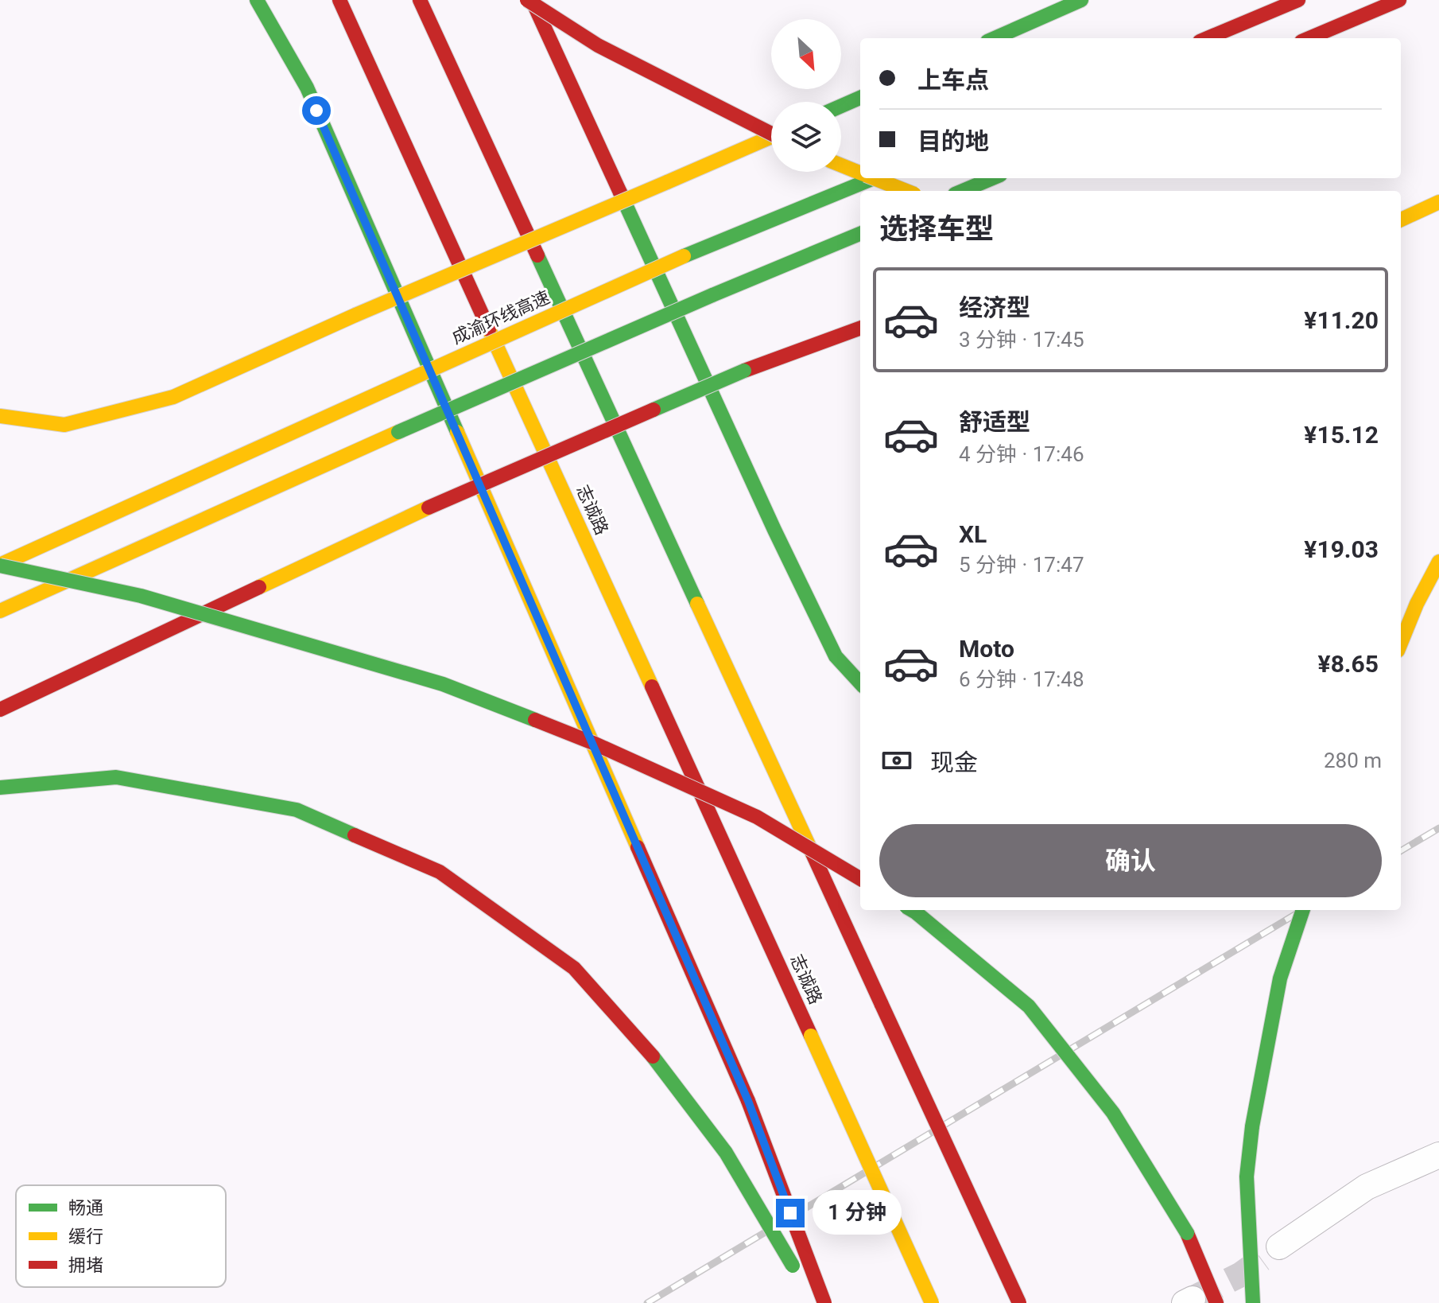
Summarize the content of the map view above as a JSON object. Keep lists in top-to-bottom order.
{
  "streets": {
    "main road": ["成渝环线高速", "志诚路"]
  },
  "legend": ["畅通", "缓行", "拥堵"],
  "north": "bottom right",
  "page": {
    "banner": ["上车点", "目的地"],
    "heading": "选择车型",
    "list": [
      {
        "name": "经济型",
        "note": "3 分钟 · 17:45",
        "value": "¥11.20"
      },
      {
        "name": "舒适型",
        "note": "4 分钟 · 17:46",
        "value": "¥15.12"
      },
      {
        "name": "XL",
        "note": "5 分钟 · 17:47",
        "value": "¥19.03"
      },
      {
        "name": "Moto",
        "note": "6 分钟 · 17:48",
        "value": "¥8.65"
      }
    ],
    "pay": ["现金", "280 m"],
    "buttons": "确认",
    "bubble": "1 分钟"
  }
}
